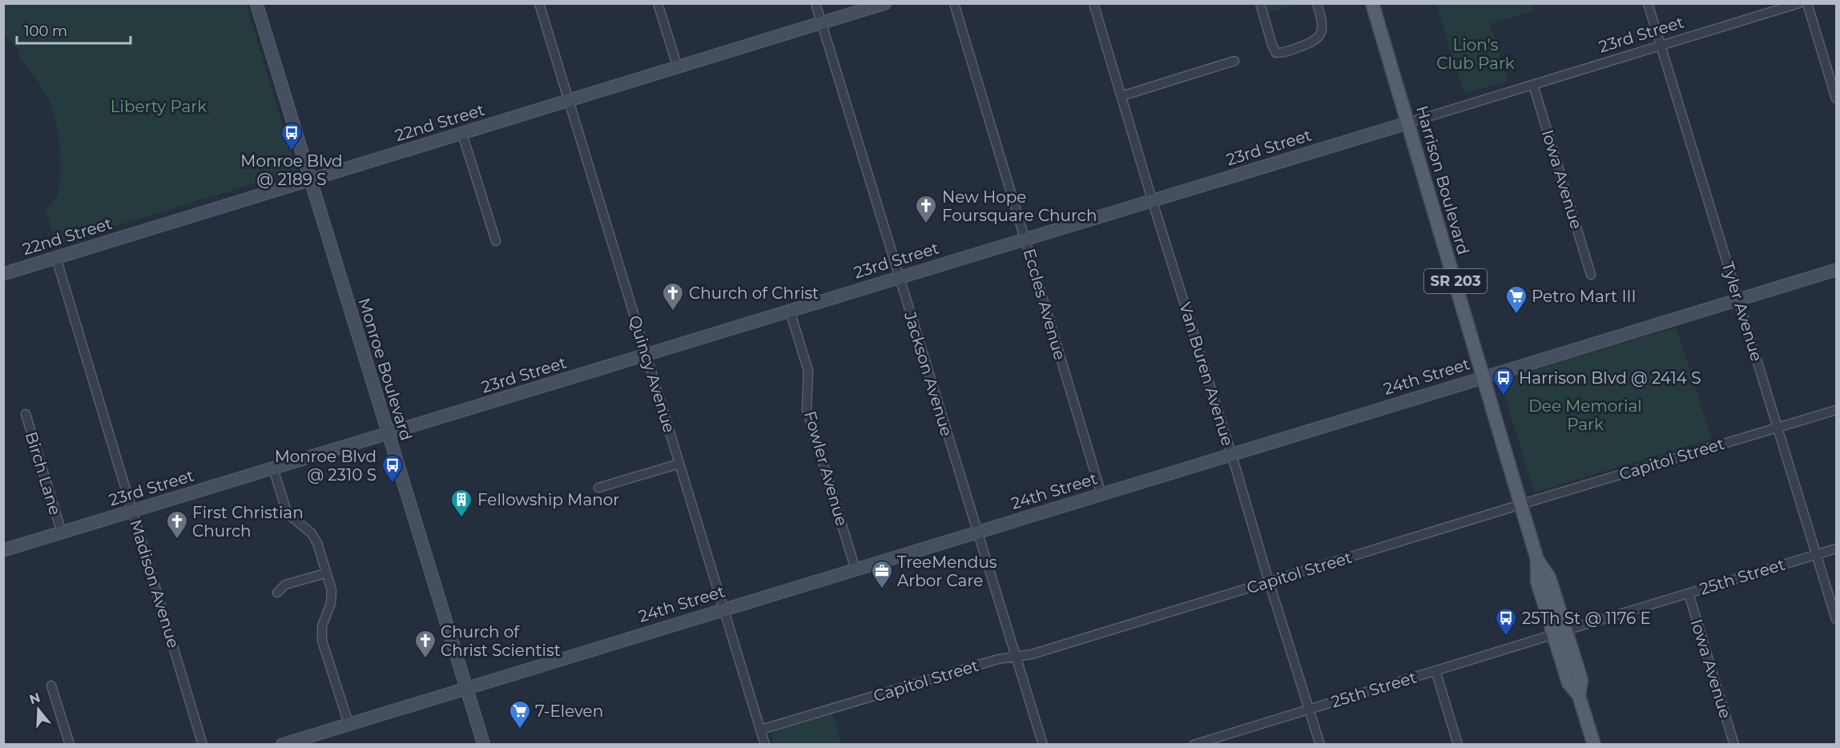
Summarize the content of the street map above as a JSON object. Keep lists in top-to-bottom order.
{
  "streets": {
    "main road": ["Harrison Boulevard", "SR 203"],
    "street": [
      "23rd Street",
      "22nd Street",
      "Iowa Avenue",
      "Eccles Avenue",
      "Tyler Avenue",
      "Monroe Boulevard",
      "Quincy Avenue",
      "Jackson Avenue",
      "Van Buren Avenue",
      "24th Street",
      "Capitol Street",
      "Fowler Avenue",
      "Birch Lane",
      "25th Street",
      "Madison Avenue"
    ]
  },
  "crossings": [
    ["23rd Street", "Iowa Avenue"],
    ["23rd Street", "Harrison Boulevard"],
    ["23rd Street", "Eccles Avenue"],
    ["23rd Street", "Tyler Avenue"],
    ["23rd Street", "Monroe Boulevard"],
    ["23rd Street", "Quincy Avenue"],
    ["23rd Street", "Jackson Avenue"],
    ["23rd Street", "Van Buren Avenue"],
    ["23rd Street", "Fowler Avenue"],
    ["23rd Street", "Birch Lane"],
    ["23rd Street", "Madison Avenue"],
    ["22nd Street", "Monroe Boulevard"],
    ["22nd Street", "Quincy Avenue"],
    ["22nd Street", "Jackson Avenue"],
    ["22nd Street", "Madison Avenue"],
    ["Iowa Avenue", "25th Street"],
    ["Harrison Boulevard", "24th Street"],
    ["Harrison Boulevard", "Capitol Street"],
    ["Harrison Boulevard", "25th Street"],
    ["Eccles Avenue", "24th Street"],
    ["Tyler Avenue", "24th Street"],
    ["Tyler Avenue", "Capitol Street"],
    ["Tyler Avenue", "25th Street"],
    ["Monroe Boulevard", "24th Street"],
    ["Quincy Avenue", "24th Street"],
    ["Quincy Avenue", "Capitol Street"],
    ["Jackson Avenue", "24th Street"],
    ["Jackson Avenue", "Capitol Street"],
    ["Van Buren Avenue", "24th Street"],
    ["Van Buren Avenue", "Capitol Street"],
    ["Van Buren Avenue", "25th Street"],
    ["24th Street", "Fowler Avenue"]
  ],
  "parks": ["Lion's Club Park", "Liberty Park", "Dee Memorial Park"],
  "places": {
    "bus stop": [
      "Monroe Blvd @ 2189 S",
      "Harrison Blvd @ 2414 S",
      "Monroe Blvd @ 2310 S",
      "25Th St @ 1176 E"
    ],
    "church": [
      "New Hope Foursquare Church",
      "Church of Christ",
      "First Christian Church",
      "Church of Christ Scientist"
    ],
    "supermarket": ["Petro Mart III", "7-Eleven"],
    "building": ["Fellowship Manor"],
    "office": ["TreeMendus Arbor Care"]
  },
  "scale_bar": "100 m",
  "north": "top"
}
